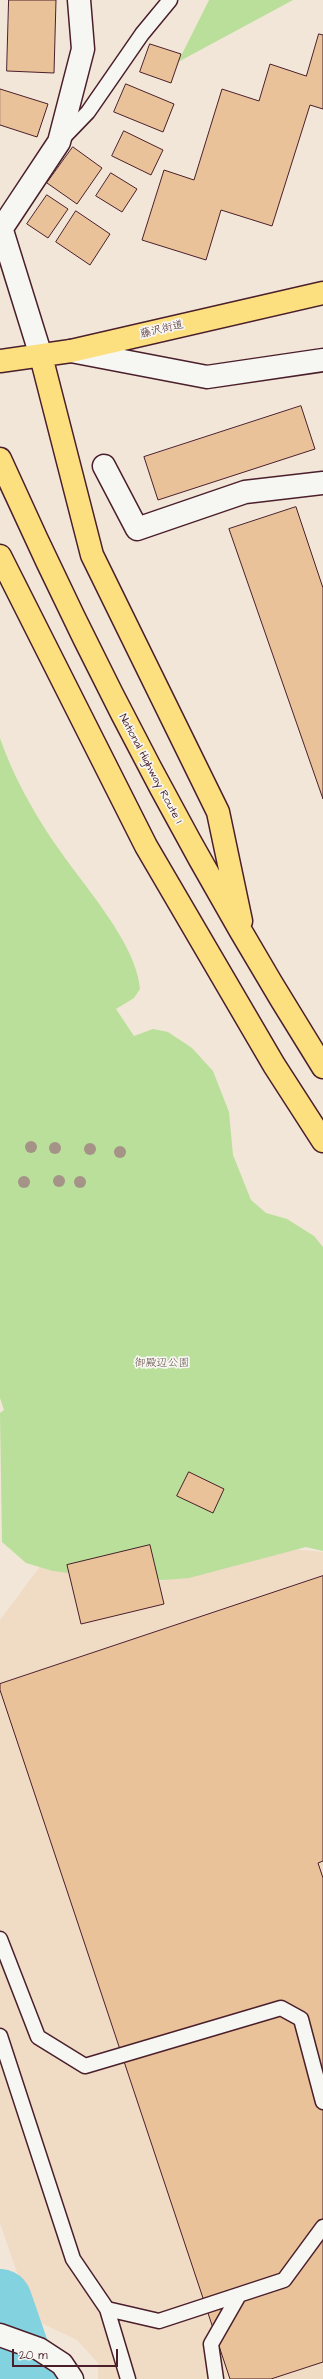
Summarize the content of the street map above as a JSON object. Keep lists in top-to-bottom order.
{
  "streets": {
    "highway": ["藤沢街道", "National Highway Route 1"]
  },
  "parks": ["御殿辺公園"],
  "scale_bar": "20 m"
}
